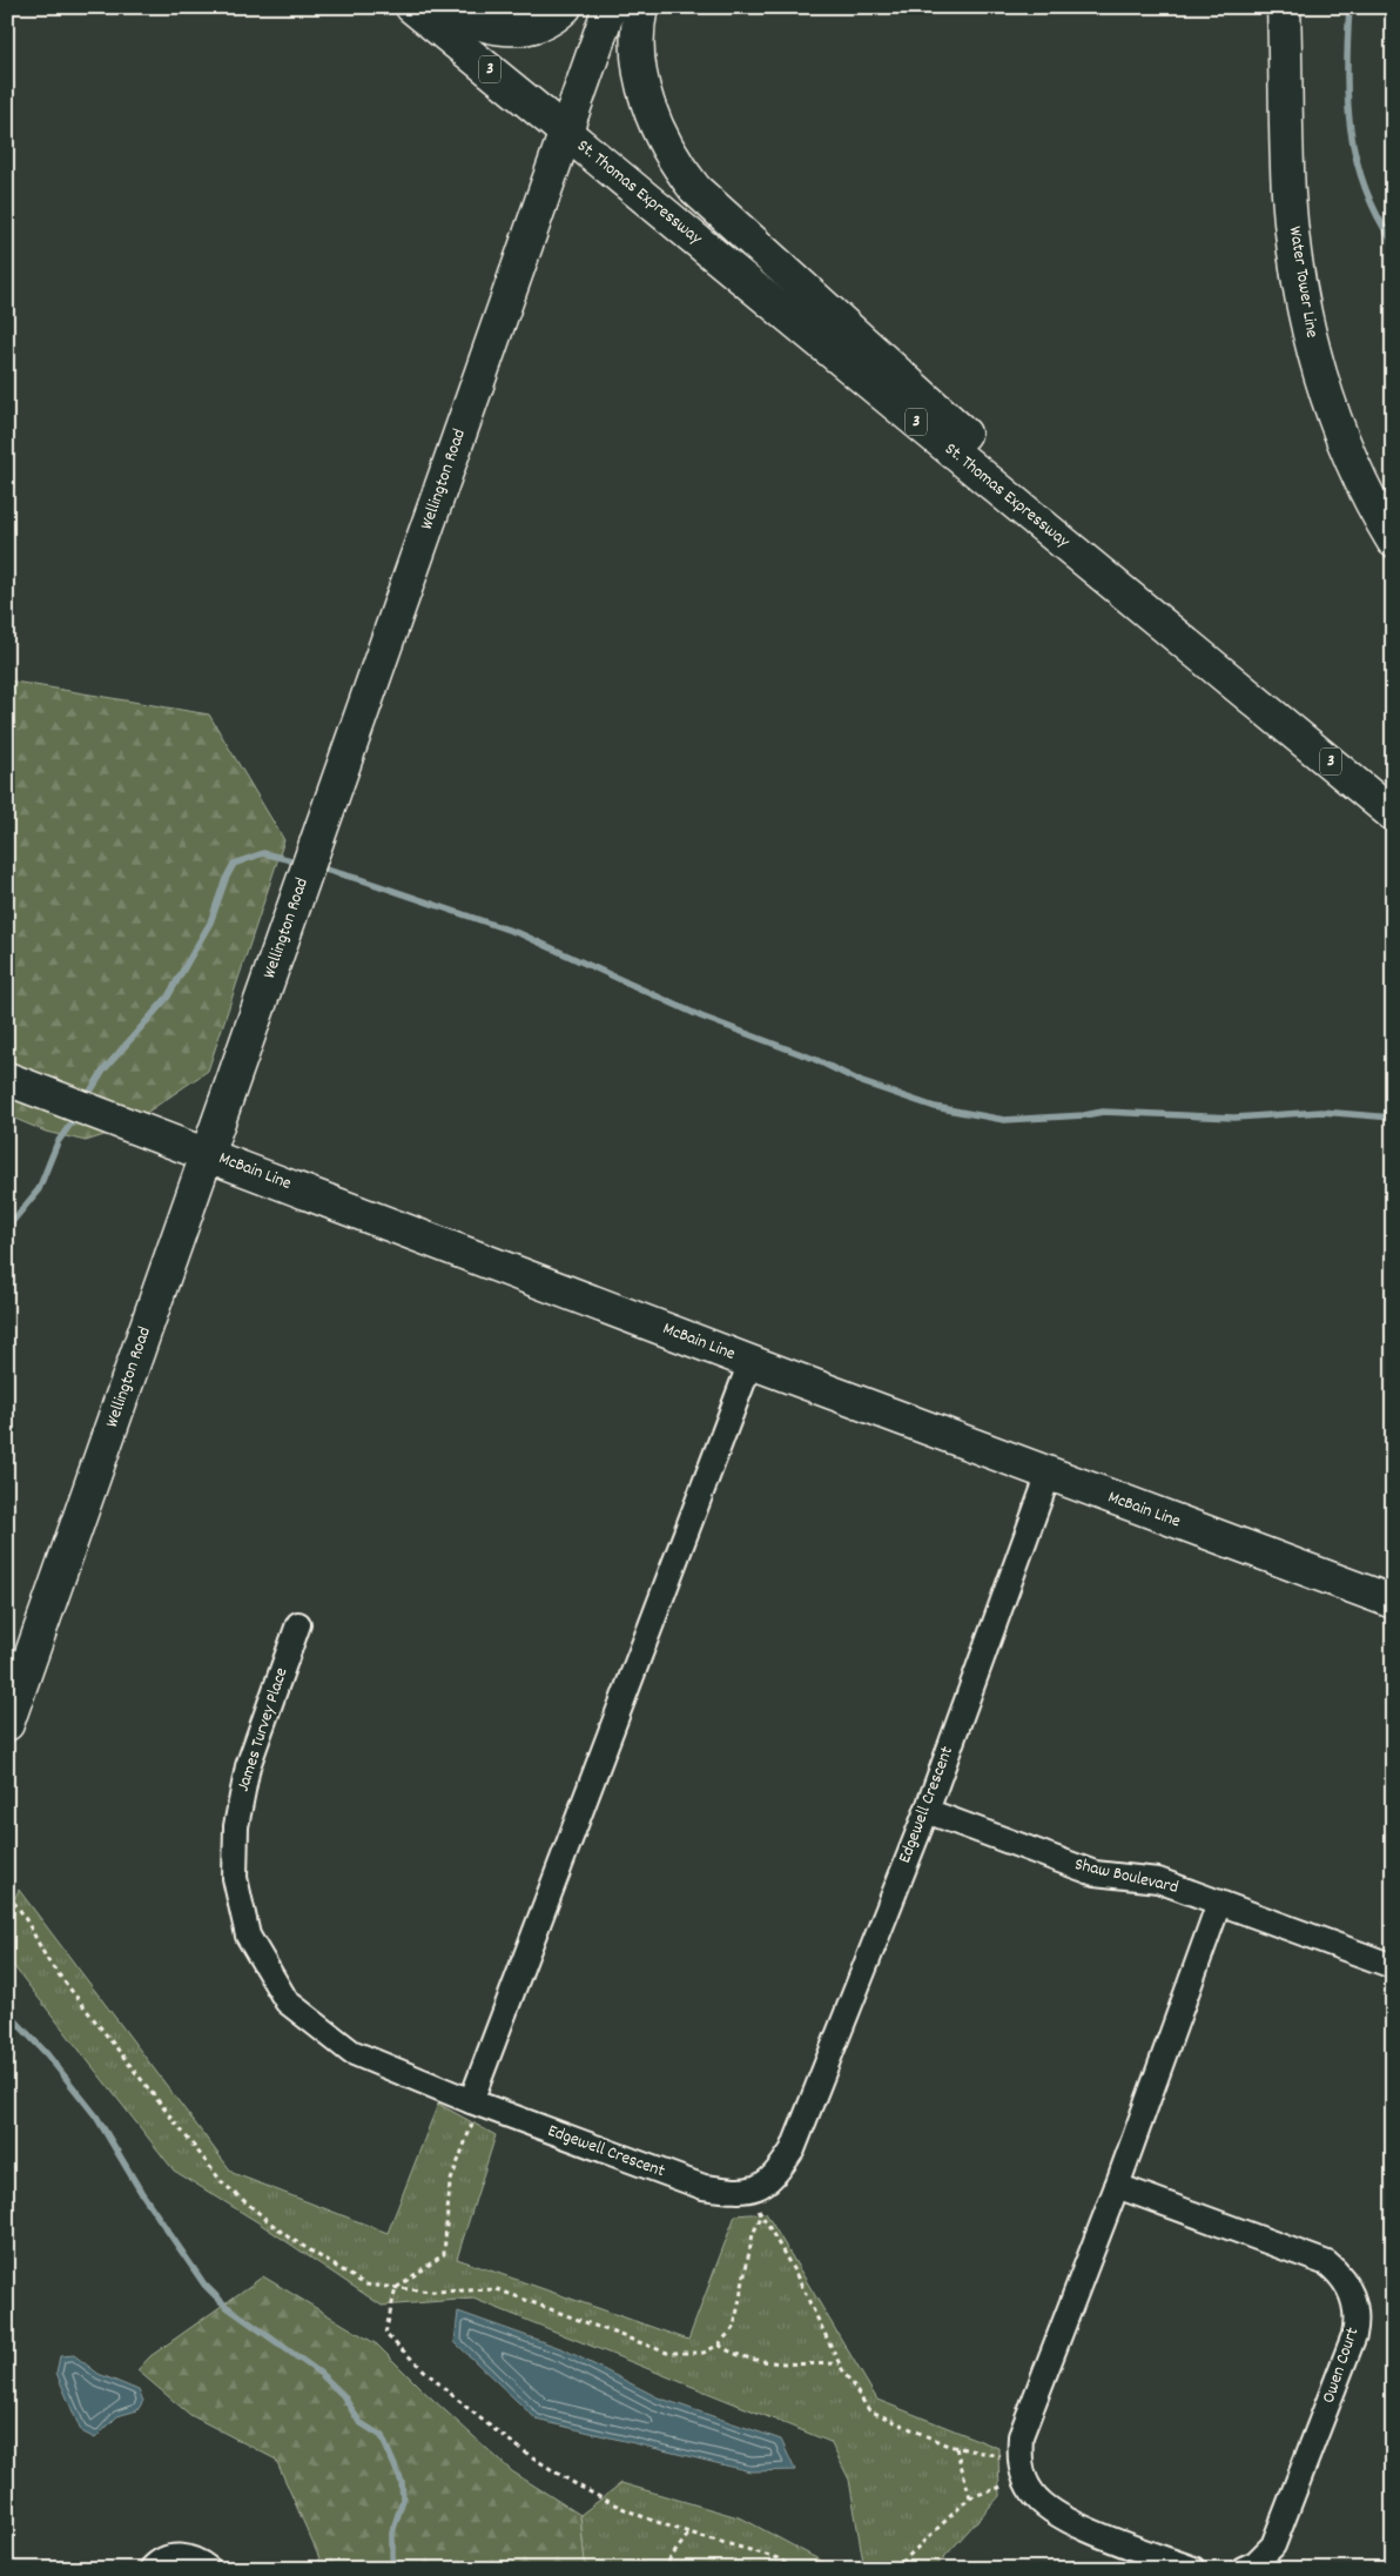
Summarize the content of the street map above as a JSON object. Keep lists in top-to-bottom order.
{
  "streets": {
    "main road": [
      "3",
      "St. Thomas Expressway",
      "Water Tower Line",
      "Wellington Road",
      "McBain Line"
    ],
    "street": [
      "James Turvey Place",
      "Edgewell Crescent",
      "Shaw Boulevard",
      "Owen Court"
    ]
  },
  "crossings": [
    ["3", "St. Thomas Expressway"],
    ["3", "Wellington Road"],
    ["St. Thomas Expressway", "Wellington Road"],
    ["Wellington Road", "McBain Line"],
    ["McBain Line", "Edgewell Crescent"],
    ["James Turvey Place", "Edgewell Crescent"],
    ["Edgewell Crescent", "Shaw Boulevard"]
  ]
}
